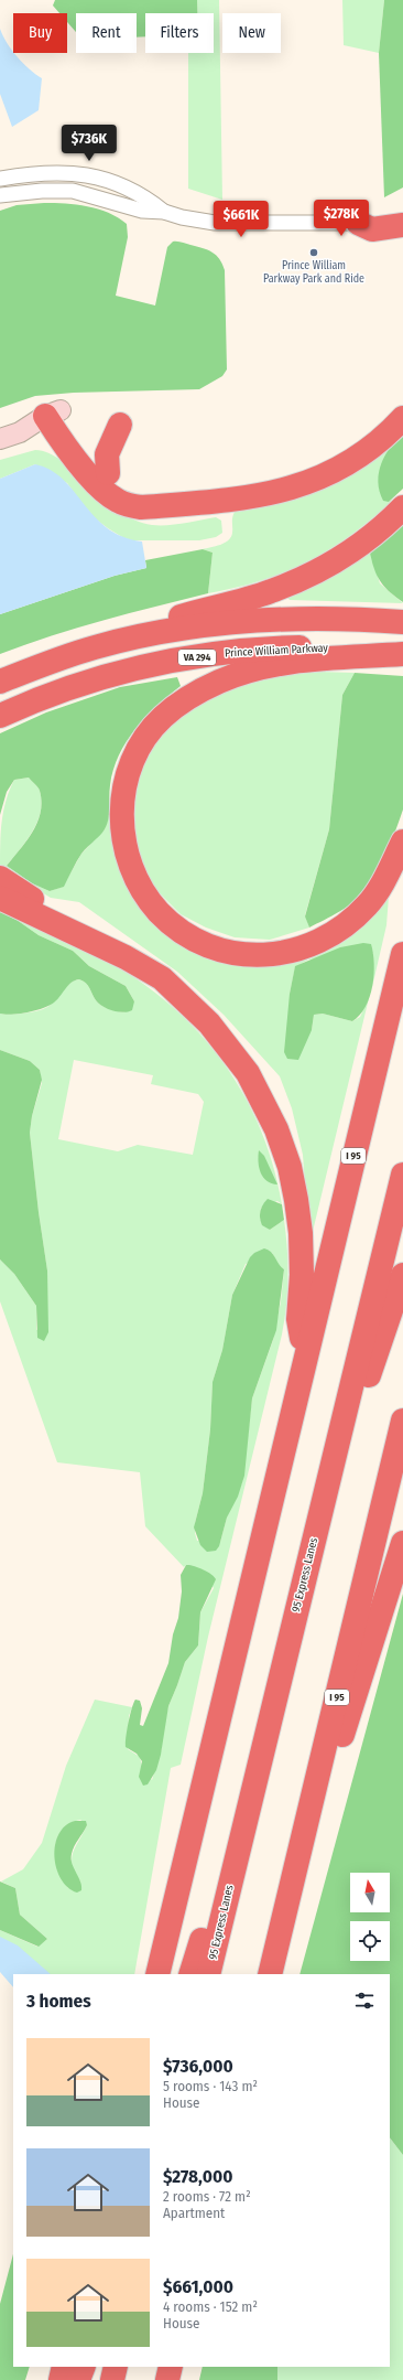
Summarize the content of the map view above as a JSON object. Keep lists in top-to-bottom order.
{
  "streets": {
    "highway": [
      "Prince William Parkway",
      "VA 294",
      "I 95",
      "95 Express Lanes"
    ]
  },
  "places": ["Prince William Parkway Park and Ride"],
  "north": "top",
  "page": {
    "chip": [
      "Buy",
      "Rent",
      "Filters",
      "New"
    ],
    "price": ["$736K", "$278K", "$661K"],
    "heading": "3 homes",
    "list": [
      {
        "name": "$736,000",
        "note": "5 rooms · 143 m² · House"
      },
      {
        "name": "$278,000",
        "note": "2 rooms · 72 m² · Apartment"
      },
      {
        "name": "$661,000",
        "note": "4 rooms · 152 m² · House"
      }
    ]
  }
}
